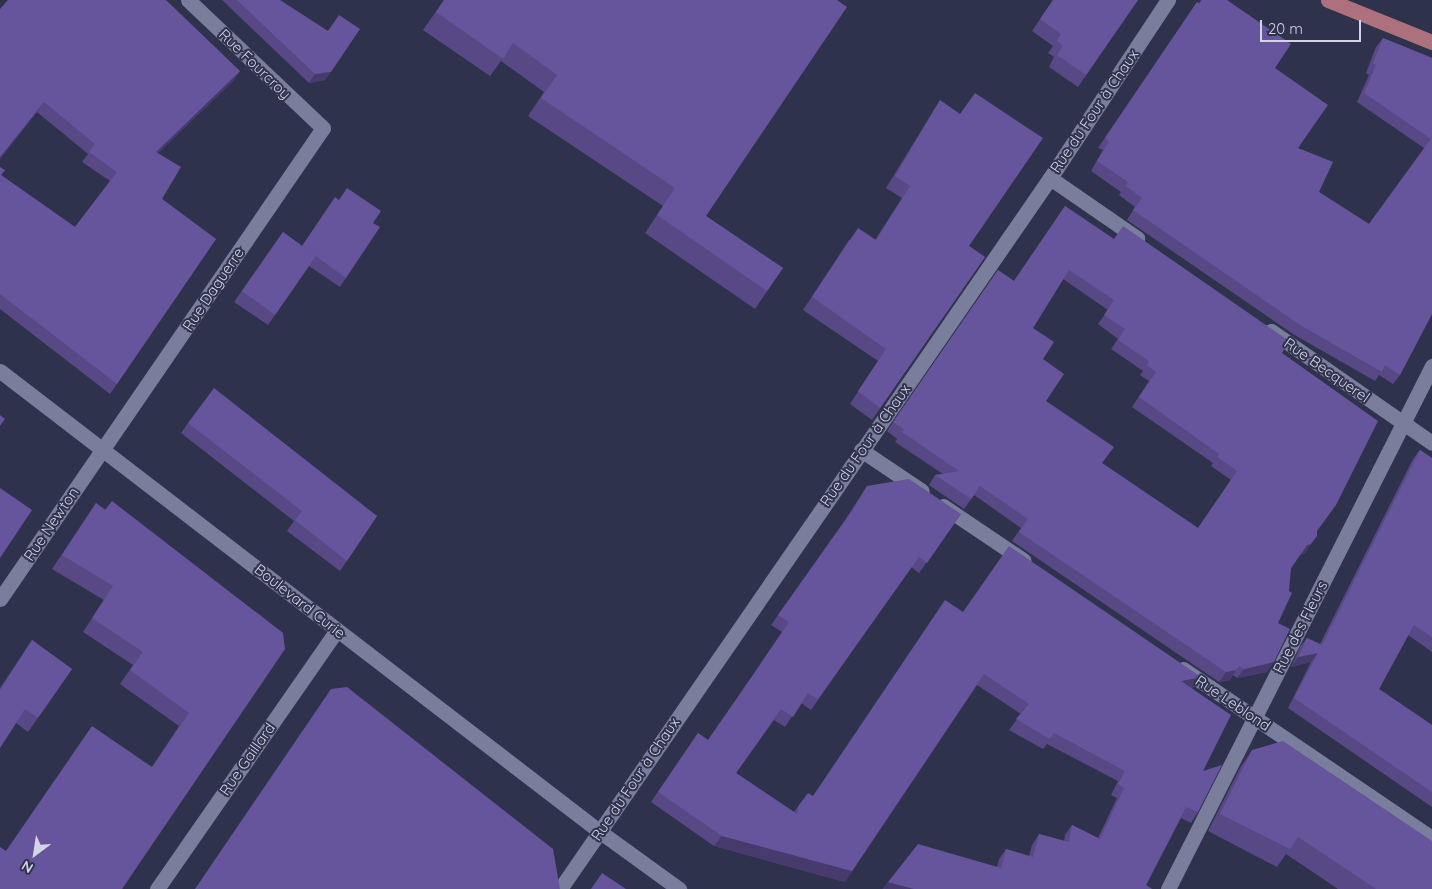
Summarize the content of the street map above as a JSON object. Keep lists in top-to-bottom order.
{
  "streets": {
    "street": [
      "Rue Fourcroy",
      "Rue du Four à Chaux",
      "Rue Daguerre",
      "Rue Becquerel",
      "Rue Newton",
      "Boulevard Curie",
      "Rue des Fleurs",
      "Rue Leblond",
      "Rue Gaillard"
    ]
  },
  "crossings": [
    ["Rue Fourcroy", "Rue Daguerre"],
    ["Rue du Four à Chaux", "Boulevard Curie"],
    ["Rue Daguerre", "Rue Newton"],
    ["Rue Daguerre", "Boulevard Curie"],
    ["Rue Becquerel", "Rue des Fleurs"],
    ["Rue Newton", "Boulevard Curie"],
    ["Boulevard Curie", "Rue Gaillard"],
    ["Rue des Fleurs", "Rue Leblond"]
  ],
  "scale_bar": "20 m",
  "north": "bottom left"
}
